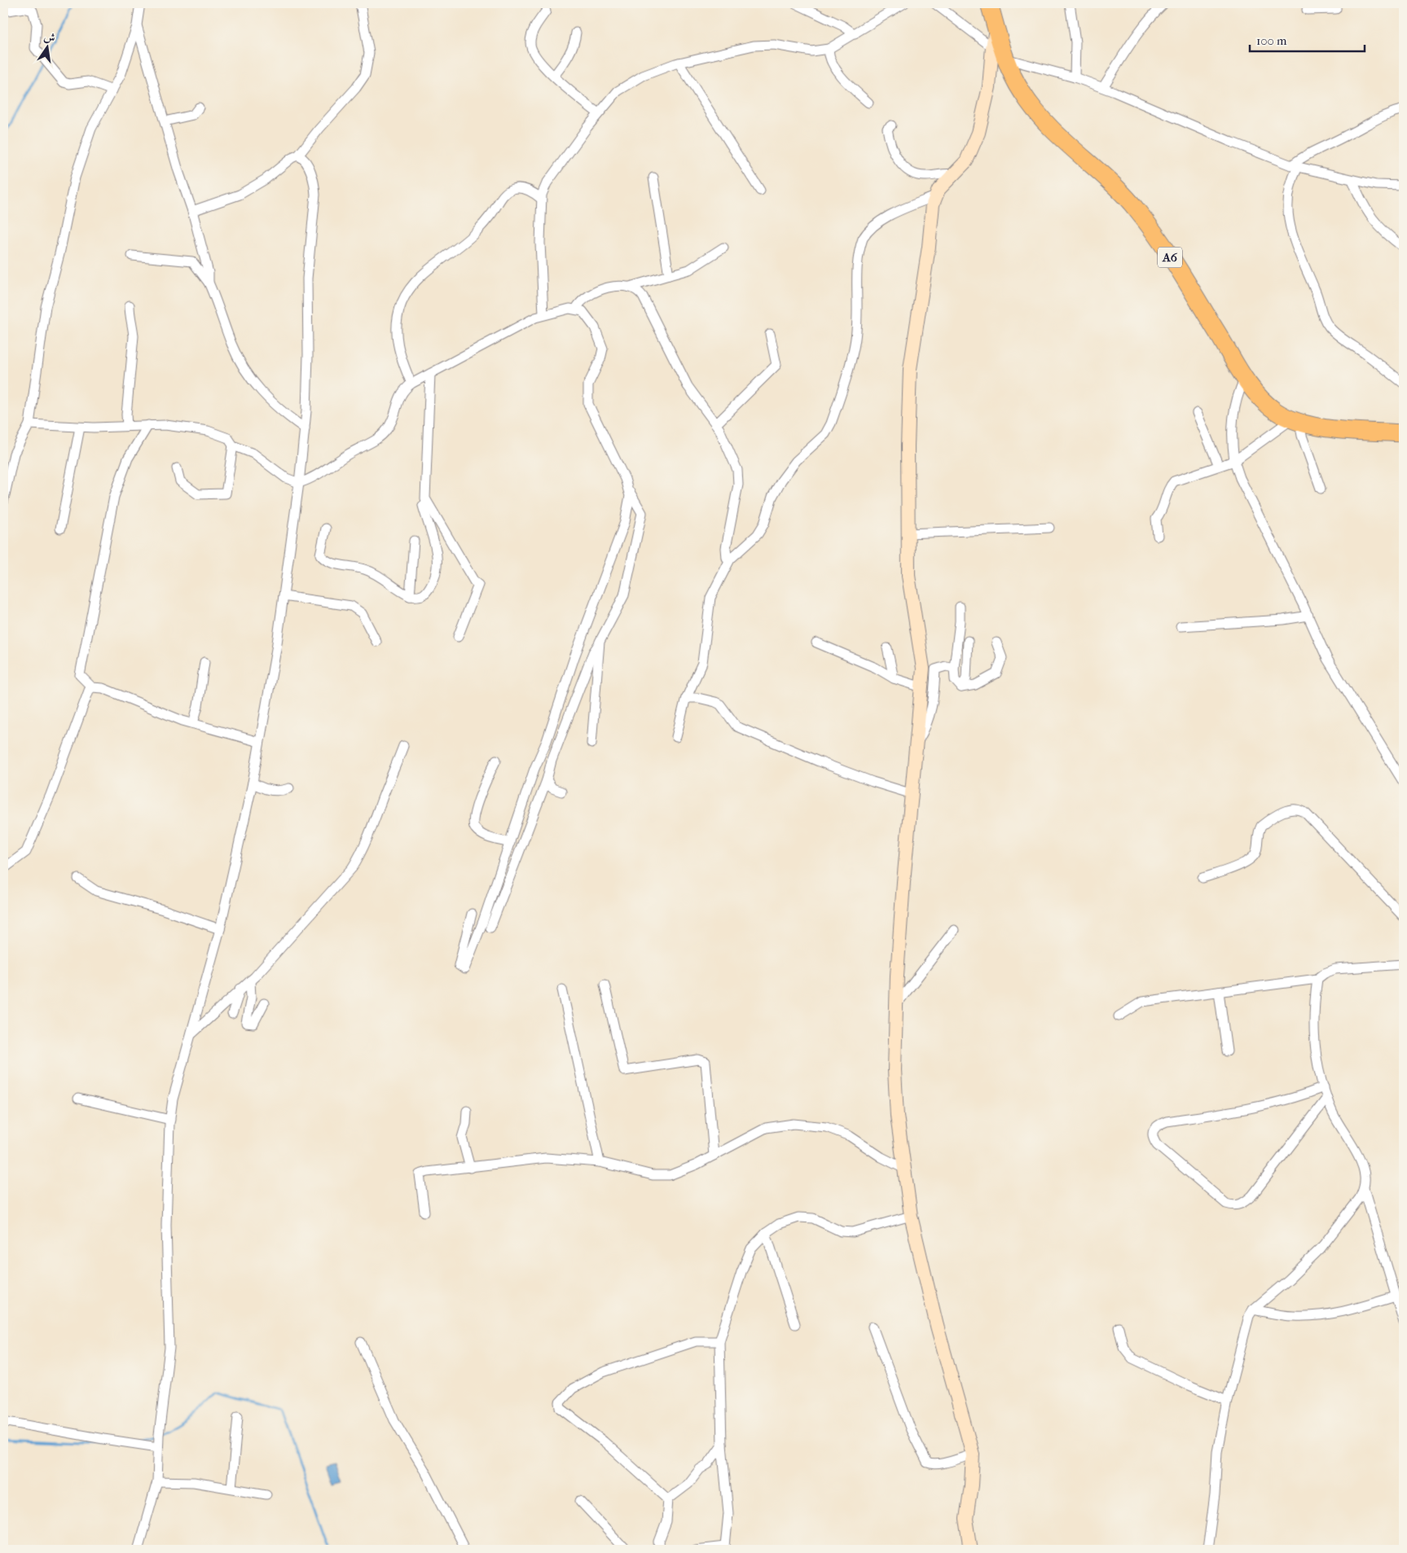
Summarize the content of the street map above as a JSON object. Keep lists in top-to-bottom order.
{
  "streets": {
    "highway": ["A6"]
  },
  "scale_bar": "100 m",
  "north": "top"
}
